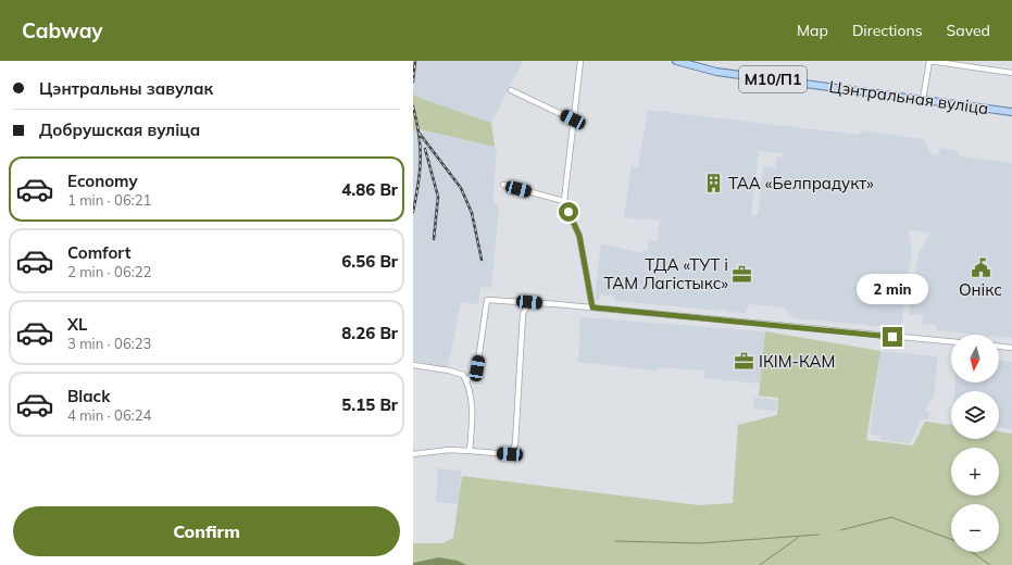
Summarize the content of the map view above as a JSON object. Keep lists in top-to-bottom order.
{
  "streets": {
    "main road": ["М10/П1", "Цэнтральная вуліца"]
  },
  "places": {
    "building": ["ТАА «Белпрадукт»"],
    "public building": ["Онікс"],
    "office": ["ТДА «ТУТ і ТАМ Лагістыкс»", "ІКІМ-КАМ"]
  },
  "north": "bottom",
  "page": {
    "header": "Cabway",
    "nav": ["Map", "Directions", "Saved"],
    "banner": ["Цэнтральны завулак", "Добрушская вуліца"],
    "list": [
      {
        "name": "Economy",
        "note": "1 min · 06:21",
        "value": "4.86 Br"
      },
      {
        "name": "Comfort",
        "note": "2 min · 06:22",
        "value": "6.56 Br"
      },
      {
        "name": "XL",
        "note": "3 min · 06:23",
        "value": "8.26 Br"
      },
      {
        "name": "Black",
        "note": "4 min · 06:24",
        "value": "5.15 Br"
      }
    ],
    "bubble": "2 min",
    "map_buttons": ["+", "−"],
    "buttons": "Confirm"
  }
}
